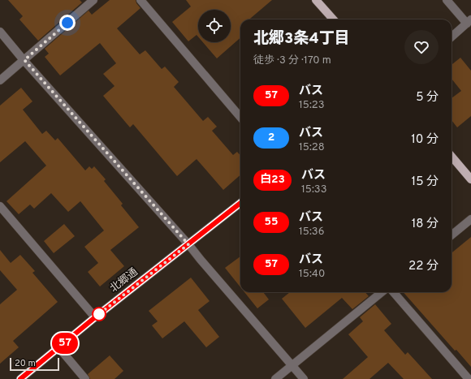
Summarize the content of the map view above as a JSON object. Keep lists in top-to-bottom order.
{
  "streets": {
    "street": ["北郷通"]
  },
  "lines": ["bus line 57"],
  "scale_bar": "20 m",
  "page": {
    "on_map": "57",
    "heading": ["北郷3条4丁目", "徒歩 · 3 分 · 170 m"],
    "list": [
      {
        "mark": "57",
        "name": "バス",
        "note": "15:23",
        "value": "5 分"
      },
      {
        "mark": "2",
        "name": "バス",
        "note": "15:28",
        "value": "10 分"
      },
      {
        "mark": "白23",
        "name": "バス",
        "note": "15:33",
        "value": "15 分"
      },
      {
        "mark": "55",
        "name": "バス",
        "note": "15:36",
        "value": "18 分"
      },
      {
        "mark": "57",
        "name": "バス",
        "note": "15:40",
        "value": "22 分"
      }
    ],
    "scale": "20 m"
  }
}
